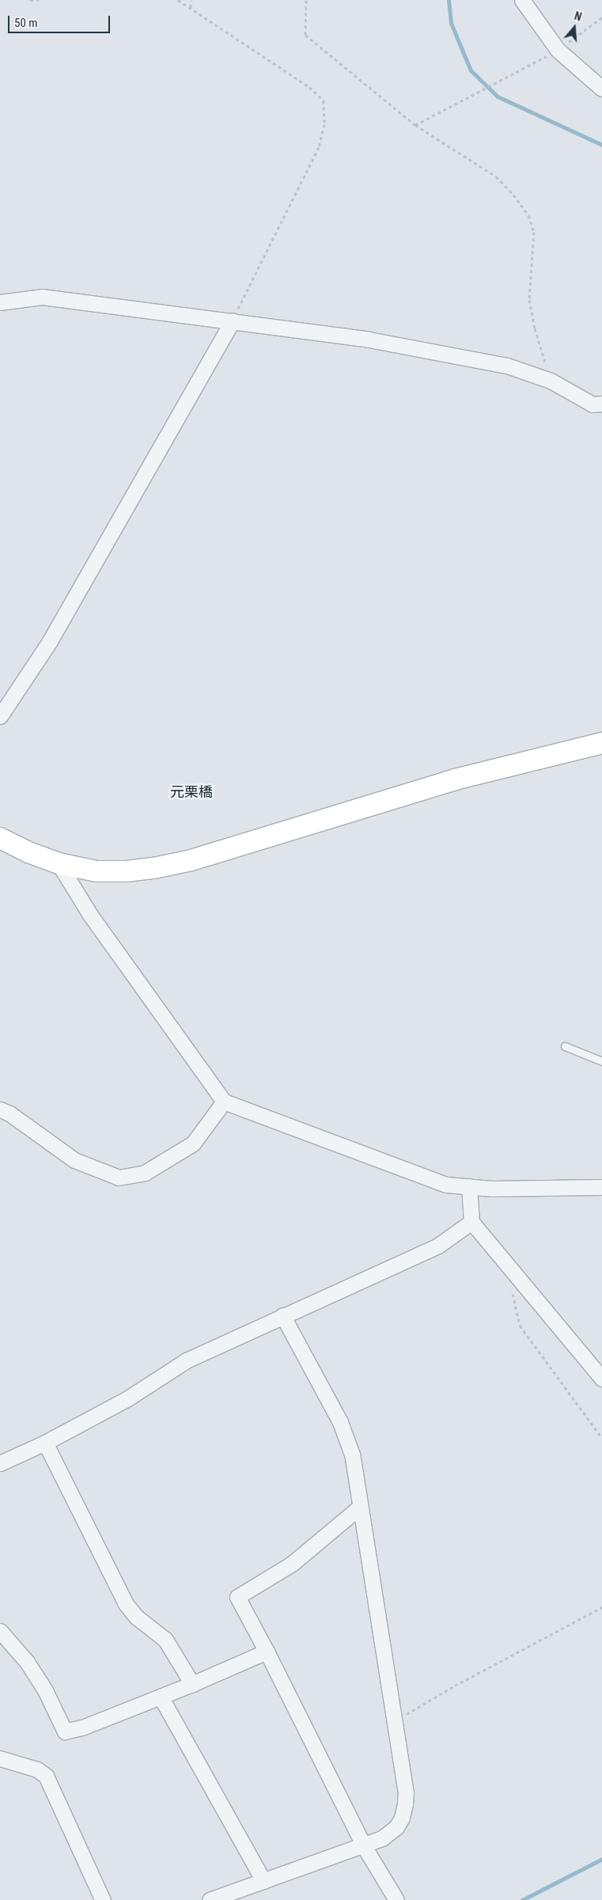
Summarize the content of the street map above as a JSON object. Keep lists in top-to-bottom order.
{
  "districts": ["元栗橋"],
  "scale_bar": "50 m",
  "north": "top"
}
